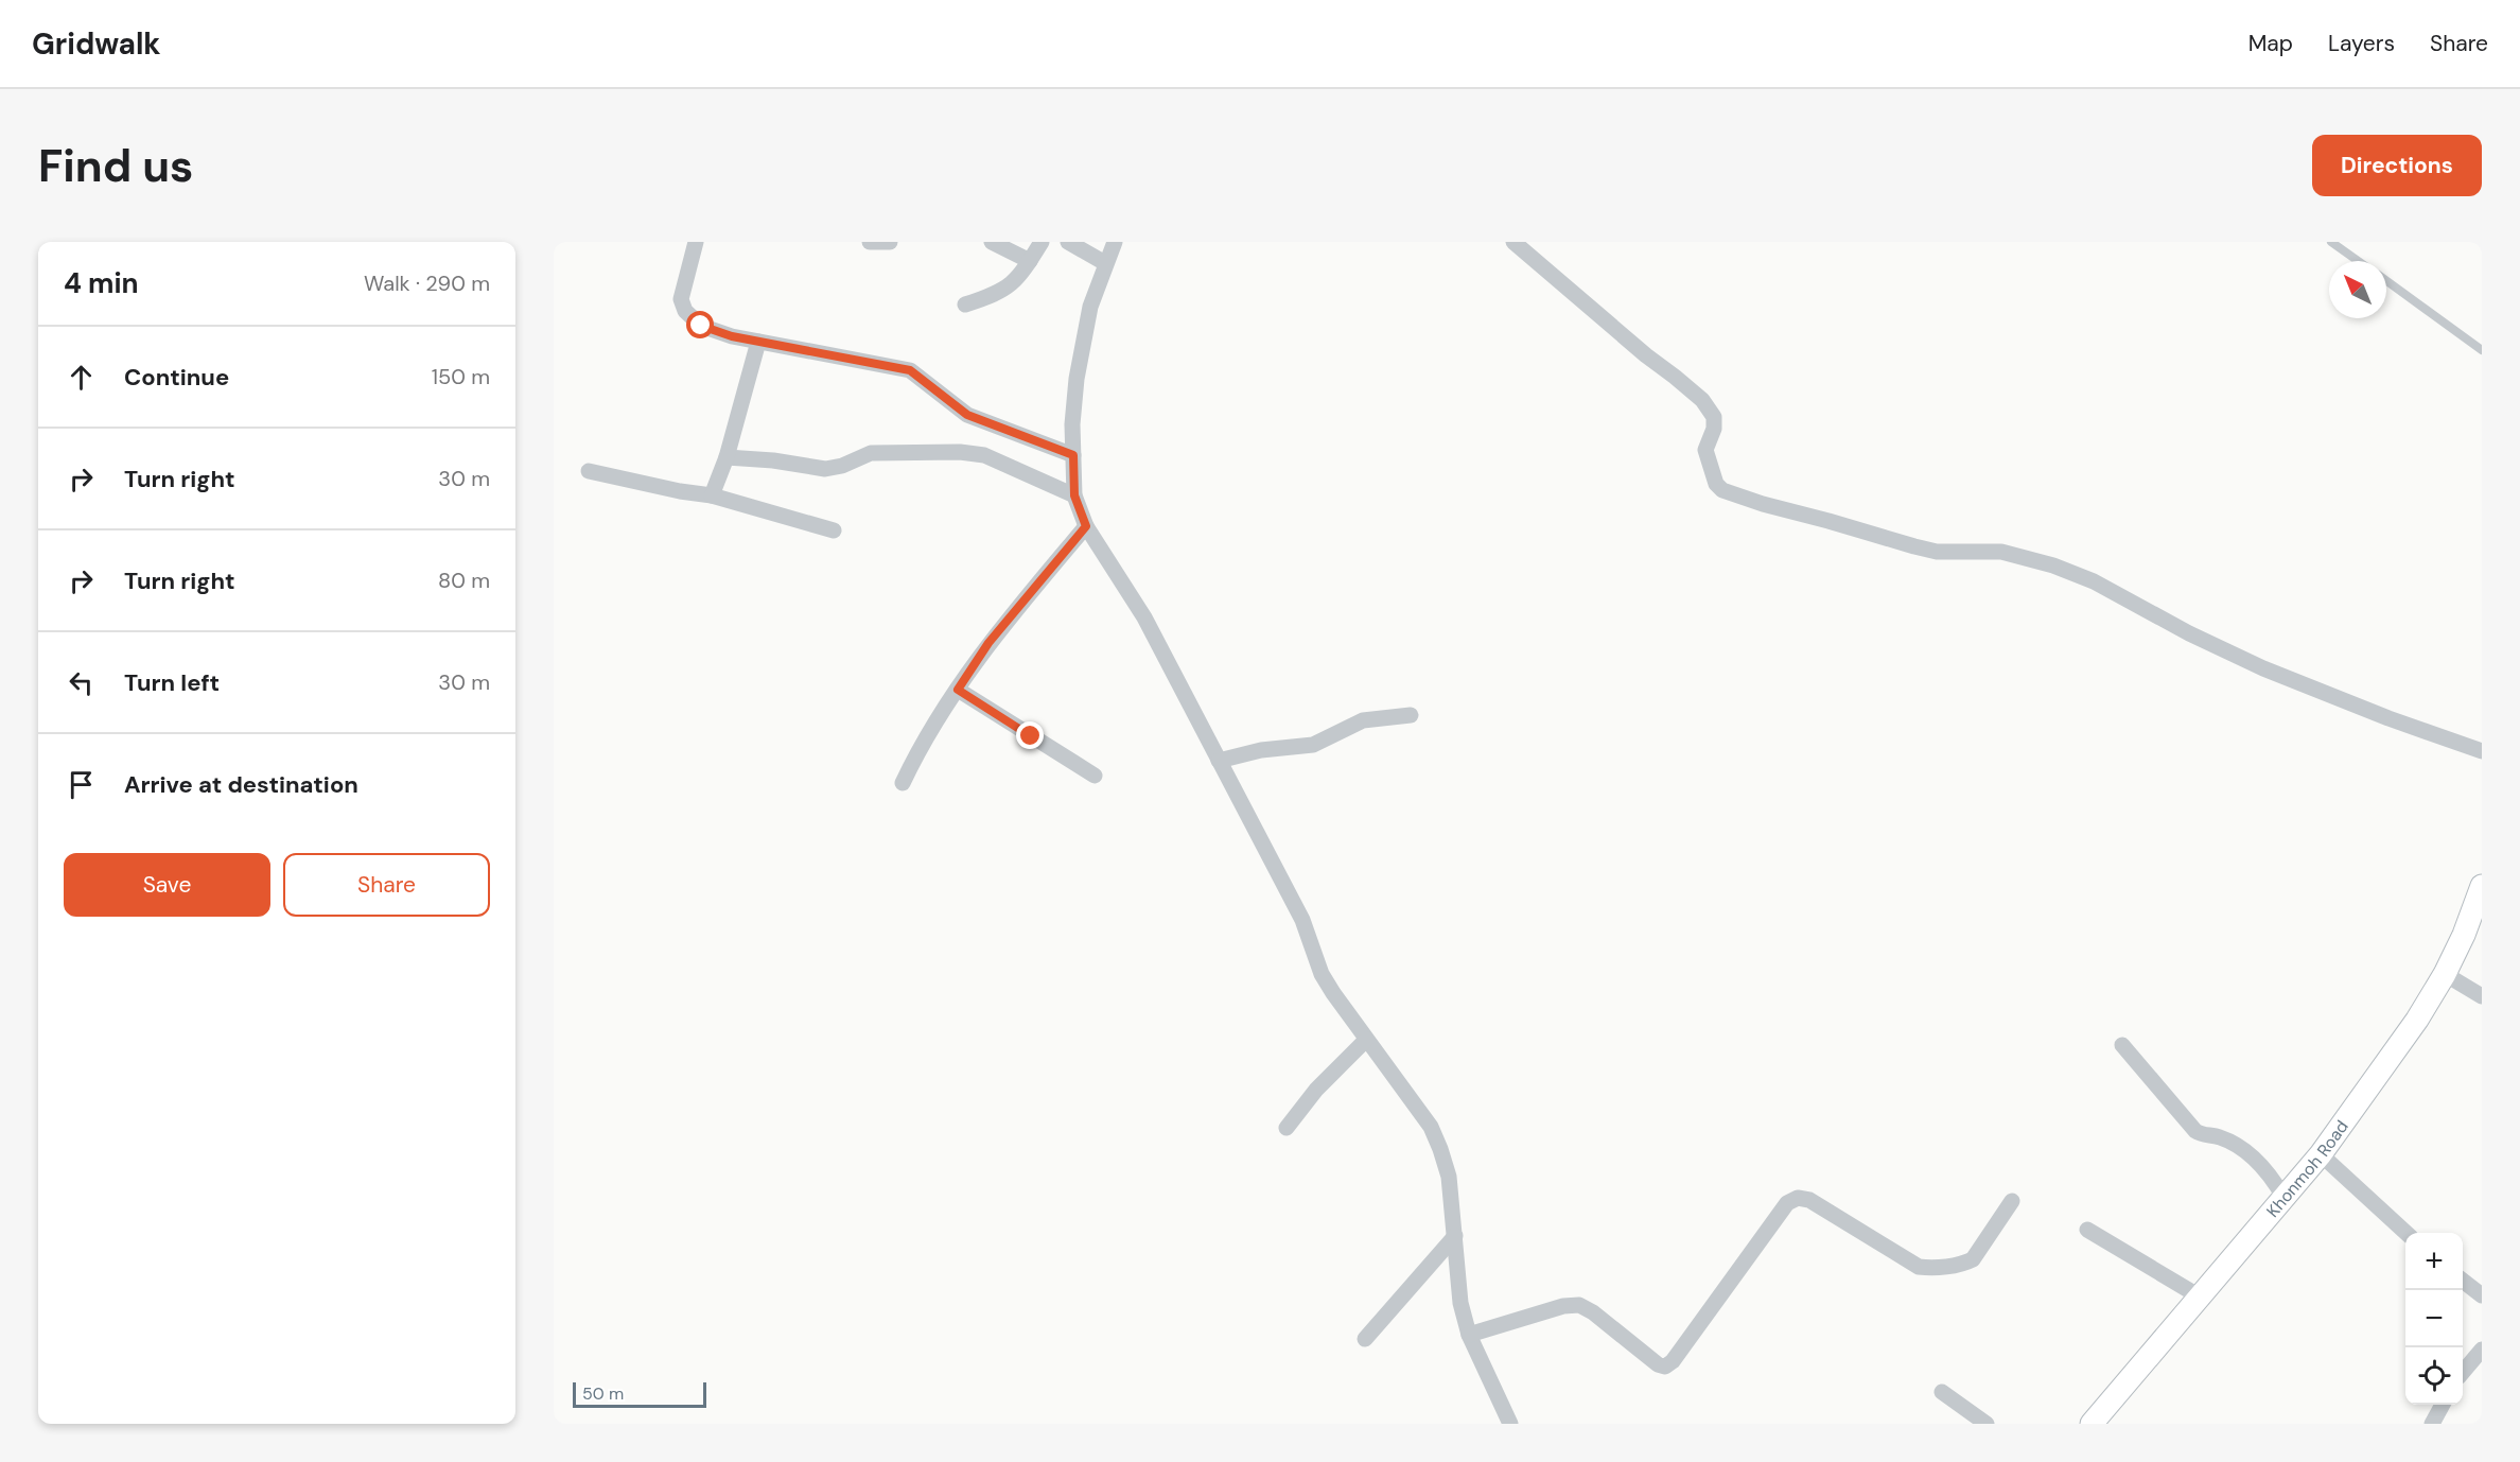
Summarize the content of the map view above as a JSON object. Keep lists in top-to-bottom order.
{
  "streets": {
    "main road": ["Khonmoh Road"]
  },
  "scale_bar": "50 m",
  "north": "top left",
  "page": {
    "header": "Gridwalk",
    "nav": ["Map", "Layers", "Share"],
    "buttons": [
      "Directions",
      ["Save", "Share"]
    ],
    "title": "Find us",
    "heading": ["4 min", "Walk · 290 m"],
    "list": [
      ["Continue", "150 m"],
      ["Turn right", "30 m"],
      ["Turn right", "80 m"],
      ["Turn left", "30 m"],
      "Arrive at destination"
    ],
    "map_buttons": ["+", "−"],
    "scale": "50 m"
  }
}
